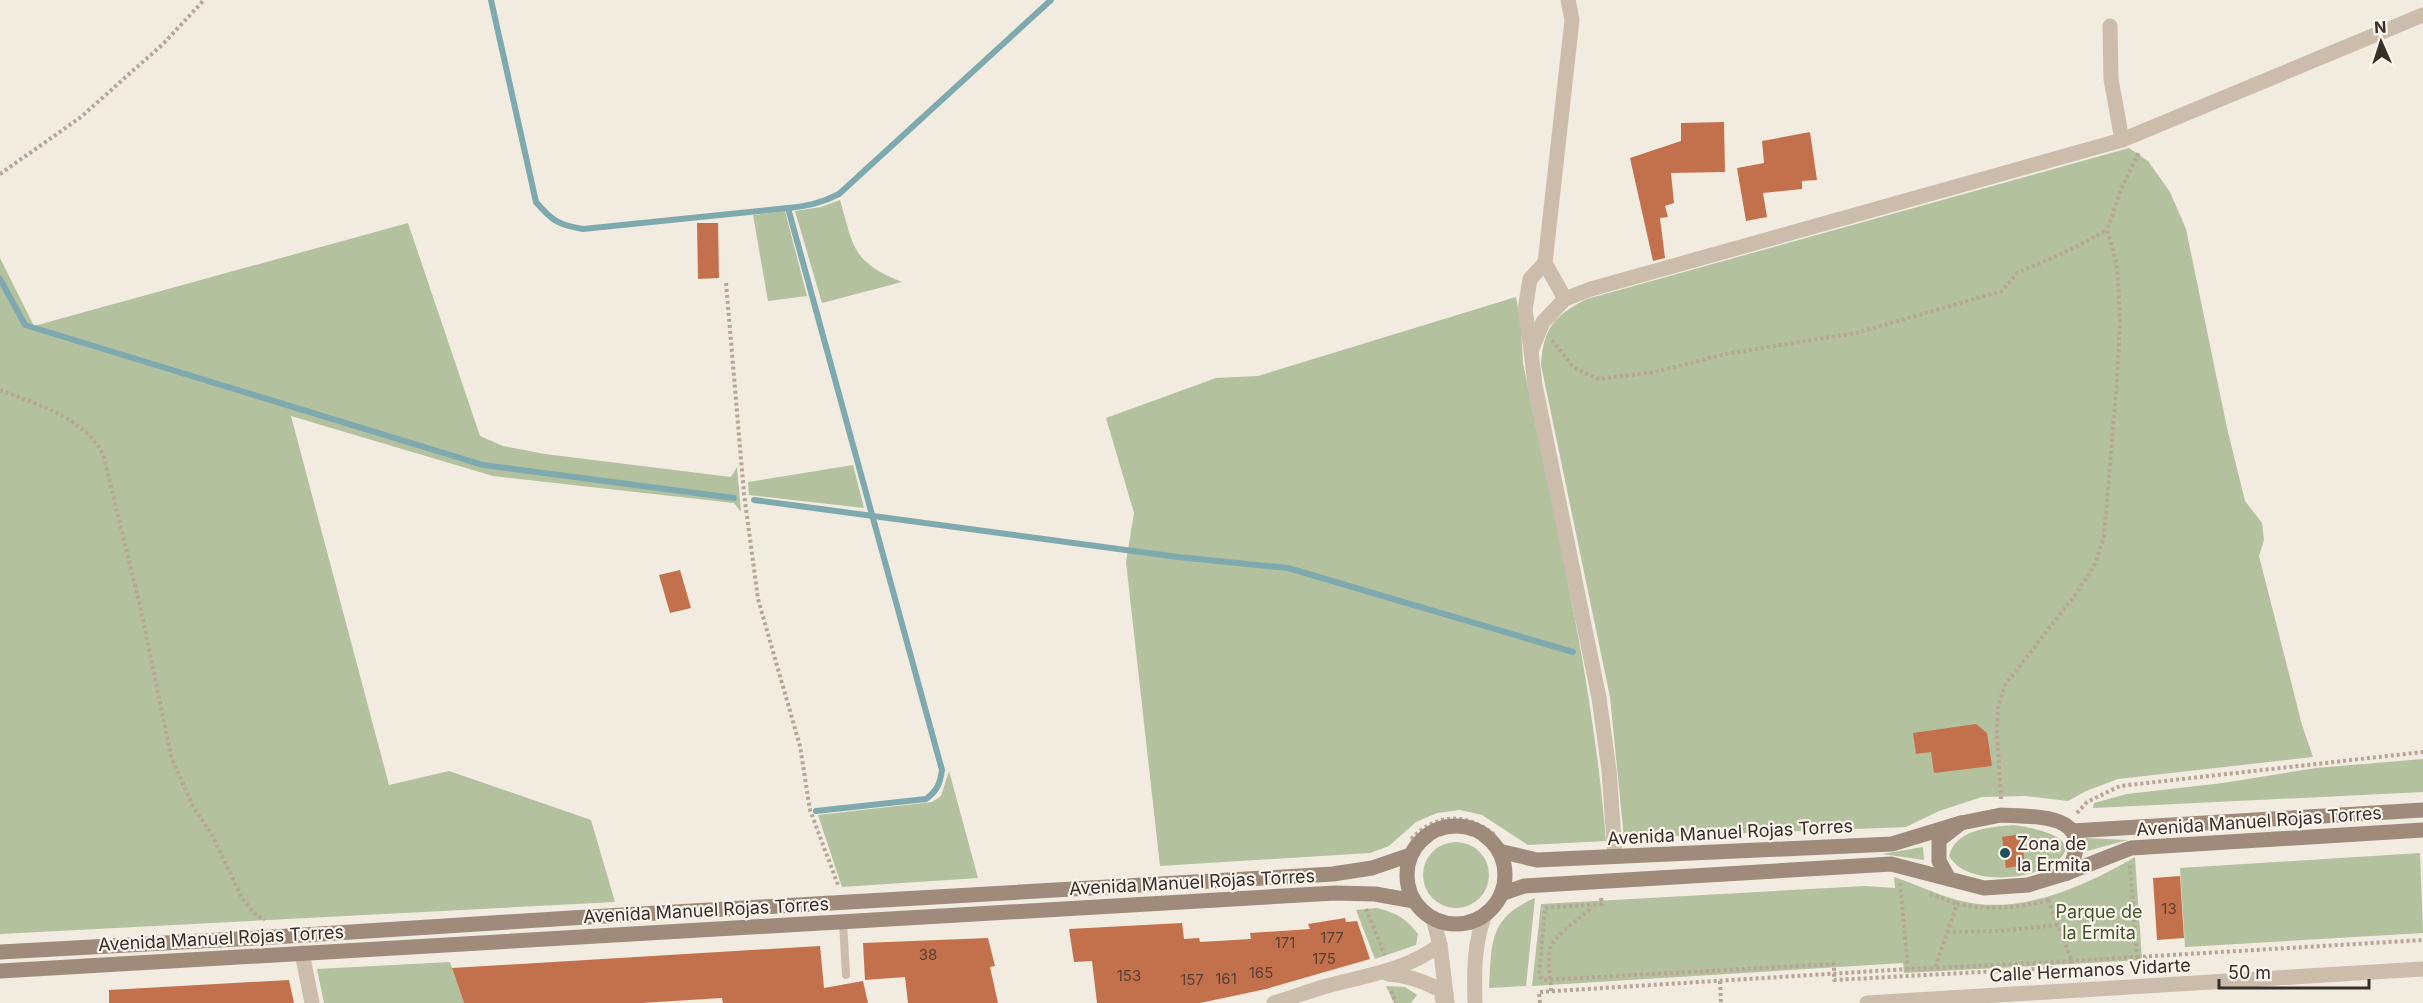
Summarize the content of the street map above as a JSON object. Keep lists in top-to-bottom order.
{
  "streets": {
    "main road": ["Avenida Manuel Rojas Torres"],
    "street": ["Calle Hermanos Vidarte"]
  },
  "parks": ["Parque de la Ermita"],
  "places": ["Zona de la Ermita"],
  "house_numbers": [
    "13",
    "177",
    "171",
    "38",
    "175",
    "165",
    "153",
    "161",
    "157"
  ],
  "scale_bar": "50 m",
  "north": "top"
}
